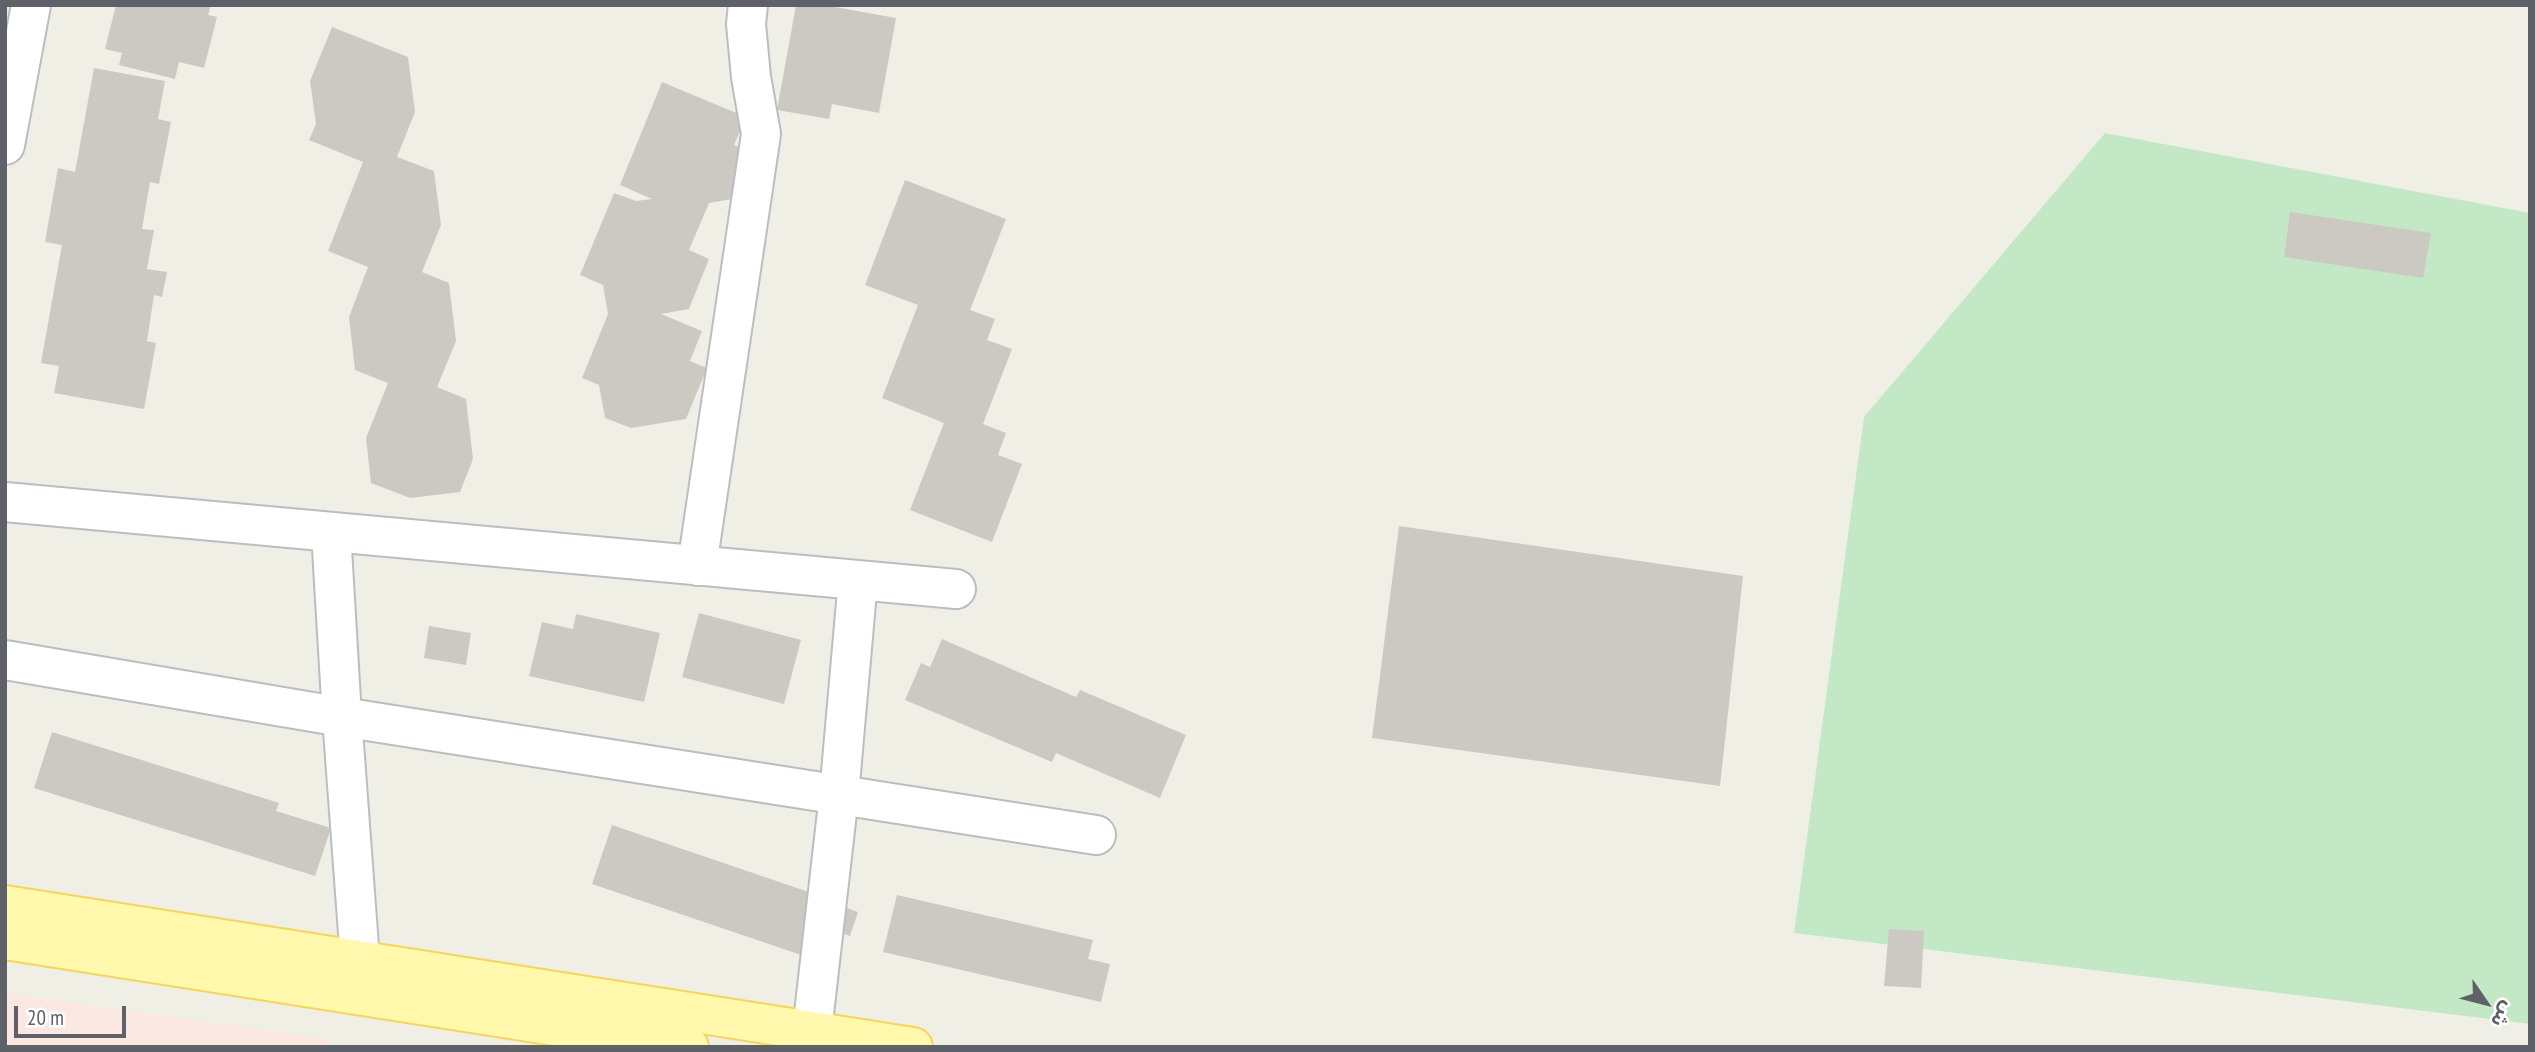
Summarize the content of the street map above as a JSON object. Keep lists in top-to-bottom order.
{
  "scale_bar": "20 m",
  "north": "bottom right"
}
